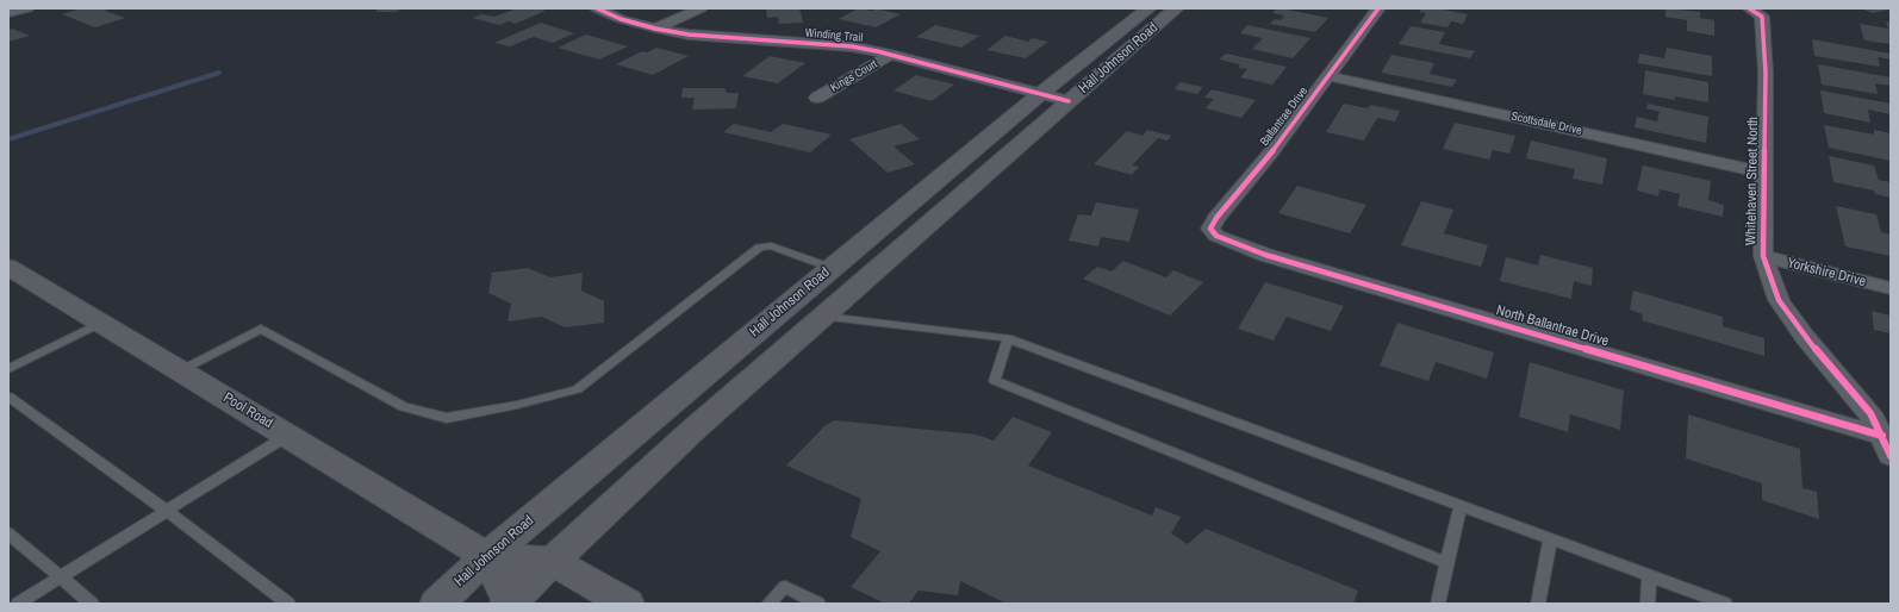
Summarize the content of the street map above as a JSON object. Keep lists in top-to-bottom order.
{
  "streets": {
    "main road": ["Hall Johnson Road", "Pool Road"],
    "street": [
      "Winding Trail",
      "Kings Court",
      "Ballantrae Drive",
      "Scottsdale Drive",
      "Whitehaven Street North",
      "Yorkshire Drive",
      "North Ballantrae Drive"
    ]
  },
  "crossings": [
    ["Winding Trail", "Hall Johnson Road"],
    ["Winding Trail", "Kings Court"],
    ["Hall Johnson Road", "Pool Road"],
    ["Ballantrae Drive", "Scottsdale Drive"],
    ["Ballantrae Drive", "North Ballantrae Drive"],
    ["Scottsdale Drive", "Whitehaven Street North"],
    ["Whitehaven Street North", "Yorkshire Drive"],
    ["Whitehaven Street North", "North Ballantrae Drive"]
  ]
}
